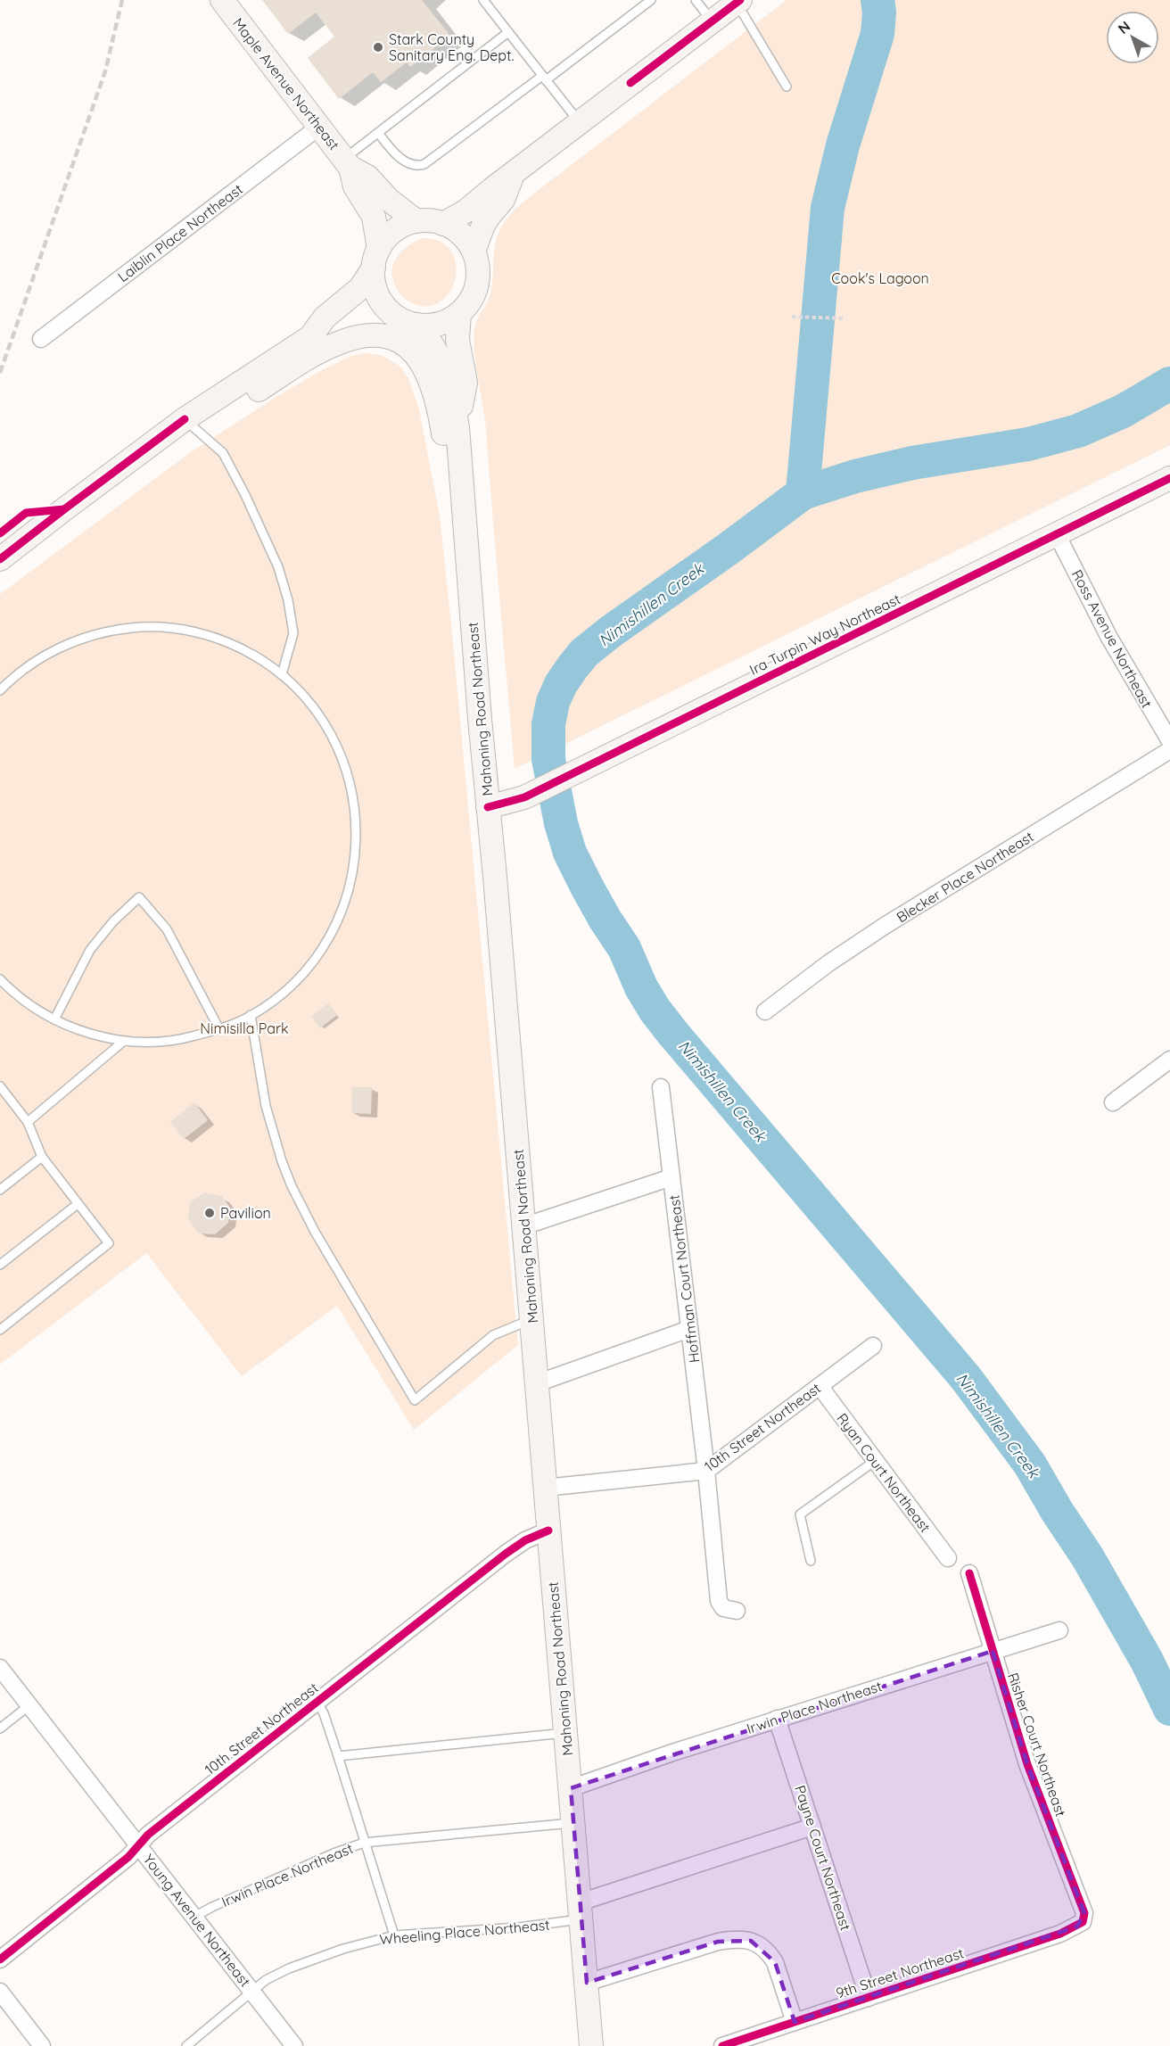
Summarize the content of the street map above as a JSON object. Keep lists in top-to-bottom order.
{
  "streets": {
    "main road": ["Maple Avenue Northeast", "Ira Turpin Way Northeast", "Mahoning Road Northeast"],
    "street": [
      "Laiblin Place Northeast",
      "Ross Avenue Northeast",
      "Blecker Place Northeast",
      "Hoffman Court Northeast",
      "10th Street Northeast",
      "Ryan Court Northeast",
      "Irwin Place Northeast",
      "Risher Court Northeast",
      "Payne Court Northeast",
      "Young Avenue Northeast",
      "Wheeling Place Northeast",
      "9th Street Northeast"
    ]
  },
  "crossings": [
    ["Maple Avenue Northeast", "Laiblin Place Northeast"],
    ["Maple Avenue Northeast", "Mahoning Road Northeast"],
    ["Ira Turpin Way Northeast", "Ross Avenue Northeast"],
    ["Ira Turpin Way Northeast", "Mahoning Road Northeast"],
    ["Mahoning Road Northeast", "10th Street Northeast"],
    ["Mahoning Road Northeast", "Irwin Place Northeast"],
    ["Mahoning Road Northeast", "Wheeling Place Northeast"],
    ["Hoffman Court Northeast", "10th Street Northeast"],
    ["10th Street Northeast", "Ryan Court Northeast"],
    ["10th Street Northeast", "Young Avenue Northeast"],
    ["Irwin Place Northeast", "Risher Court Northeast"],
    ["Irwin Place Northeast", "Payne Court Northeast"],
    ["Irwin Place Northeast", "Young Avenue Northeast"],
    ["Risher Court Northeast", "9th Street Northeast"],
    ["Payne Court Northeast", "Wheeling Place Northeast"],
    ["Payne Court Northeast", "9th Street Northeast"],
    ["Young Avenue Northeast", "Wheeling Place Northeast"]
  ],
  "water": ["Nimishillen Creek"],
  "parks": ["Cook's Lagoon", "Nimisilla Park"],
  "places": ["Stark County Sanitary Eng. Dept.", "Pavilion"],
  "north": "top left"
}
